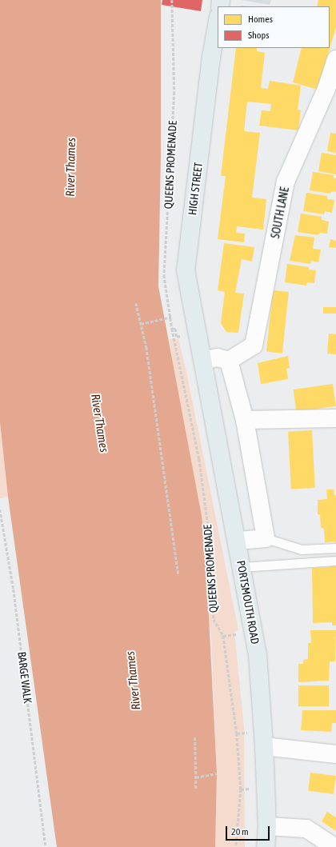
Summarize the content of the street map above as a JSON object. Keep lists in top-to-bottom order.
{
  "streets": {
    "main road": ["HIGH STREET", "PORTSMOUTH ROAD"],
    "street": ["SOUTH LANE"],
    "path": ["QUEENS PROMENADE", "BARGE WALK"]
  },
  "crossings": [
    ["HIGH STREET", "PORTSMOUTH ROAD"]
  ],
  "water": ["River Thames"],
  "legend": ["Homes", "Shops"],
  "scale_bar": "20 m"
}
